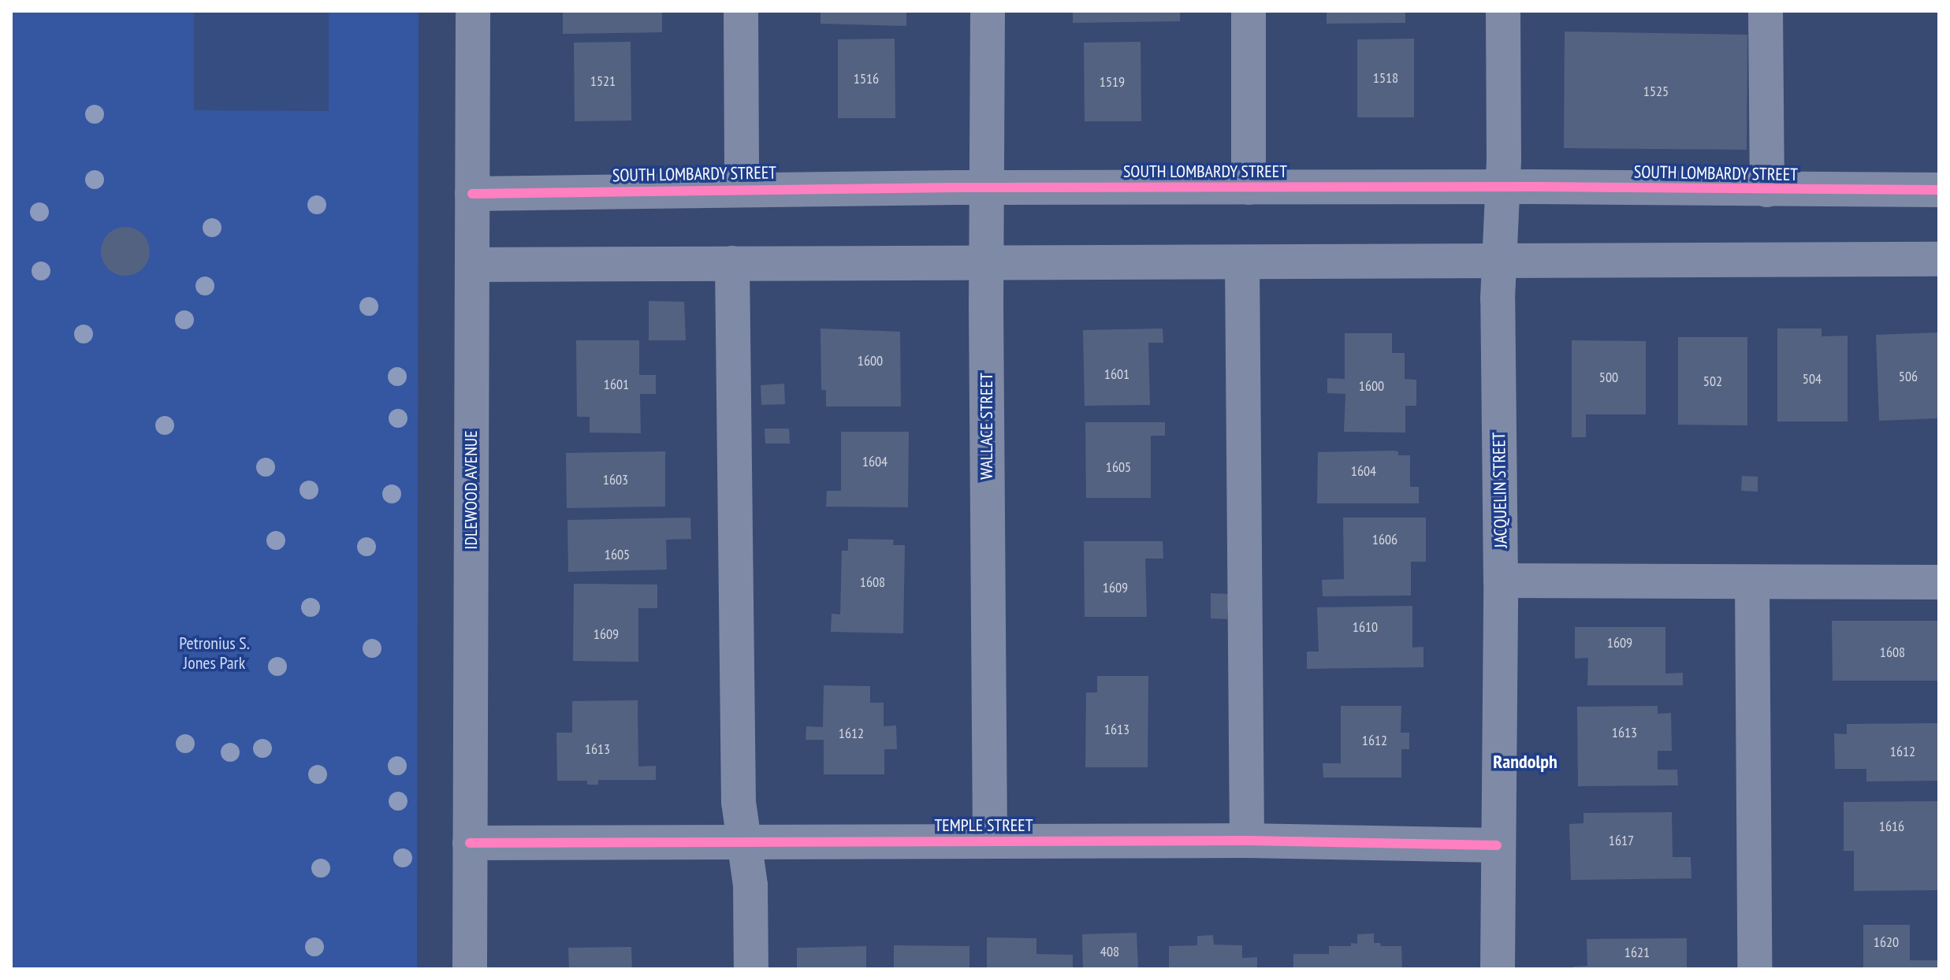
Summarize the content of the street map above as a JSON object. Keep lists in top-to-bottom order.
{
  "streets": {
    "street": [
      "SOUTH LOMBARDY STREET",
      "WALLACE STREET",
      "IDLEWOOD AVENUE",
      "JACQUELIN STREET",
      "TEMPLE STREET"
    ]
  },
  "crossings": [
    ["SOUTH LOMBARDY STREET", "WALLACE STREET"],
    ["SOUTH LOMBARDY STREET", "IDLEWOOD AVENUE"],
    ["SOUTH LOMBARDY STREET", "JACQUELIN STREET"],
    ["WALLACE STREET", "TEMPLE STREET"],
    ["IDLEWOOD AVENUE", "TEMPLE STREET"],
    ["JACQUELIN STREET", "TEMPLE STREET"]
  ],
  "districts": ["Randolph"],
  "parks": ["Petronius S. Jones Park"],
  "house_numbers": [
    "1518",
    "1516",
    "1521",
    "1519",
    "1525",
    "1600",
    "1601",
    "506",
    "500",
    "504",
    "502",
    "1601",
    "1600",
    "1604",
    "1605",
    "1604",
    "1603",
    "1606",
    "1605",
    "1608",
    "1609",
    "1610",
    "1609",
    "1609",
    "1608",
    "1613",
    "1613",
    "1612",
    "1612",
    "1613",
    "1612",
    "1616",
    "1617",
    "1620",
    "408",
    "1621"
  ]
}
